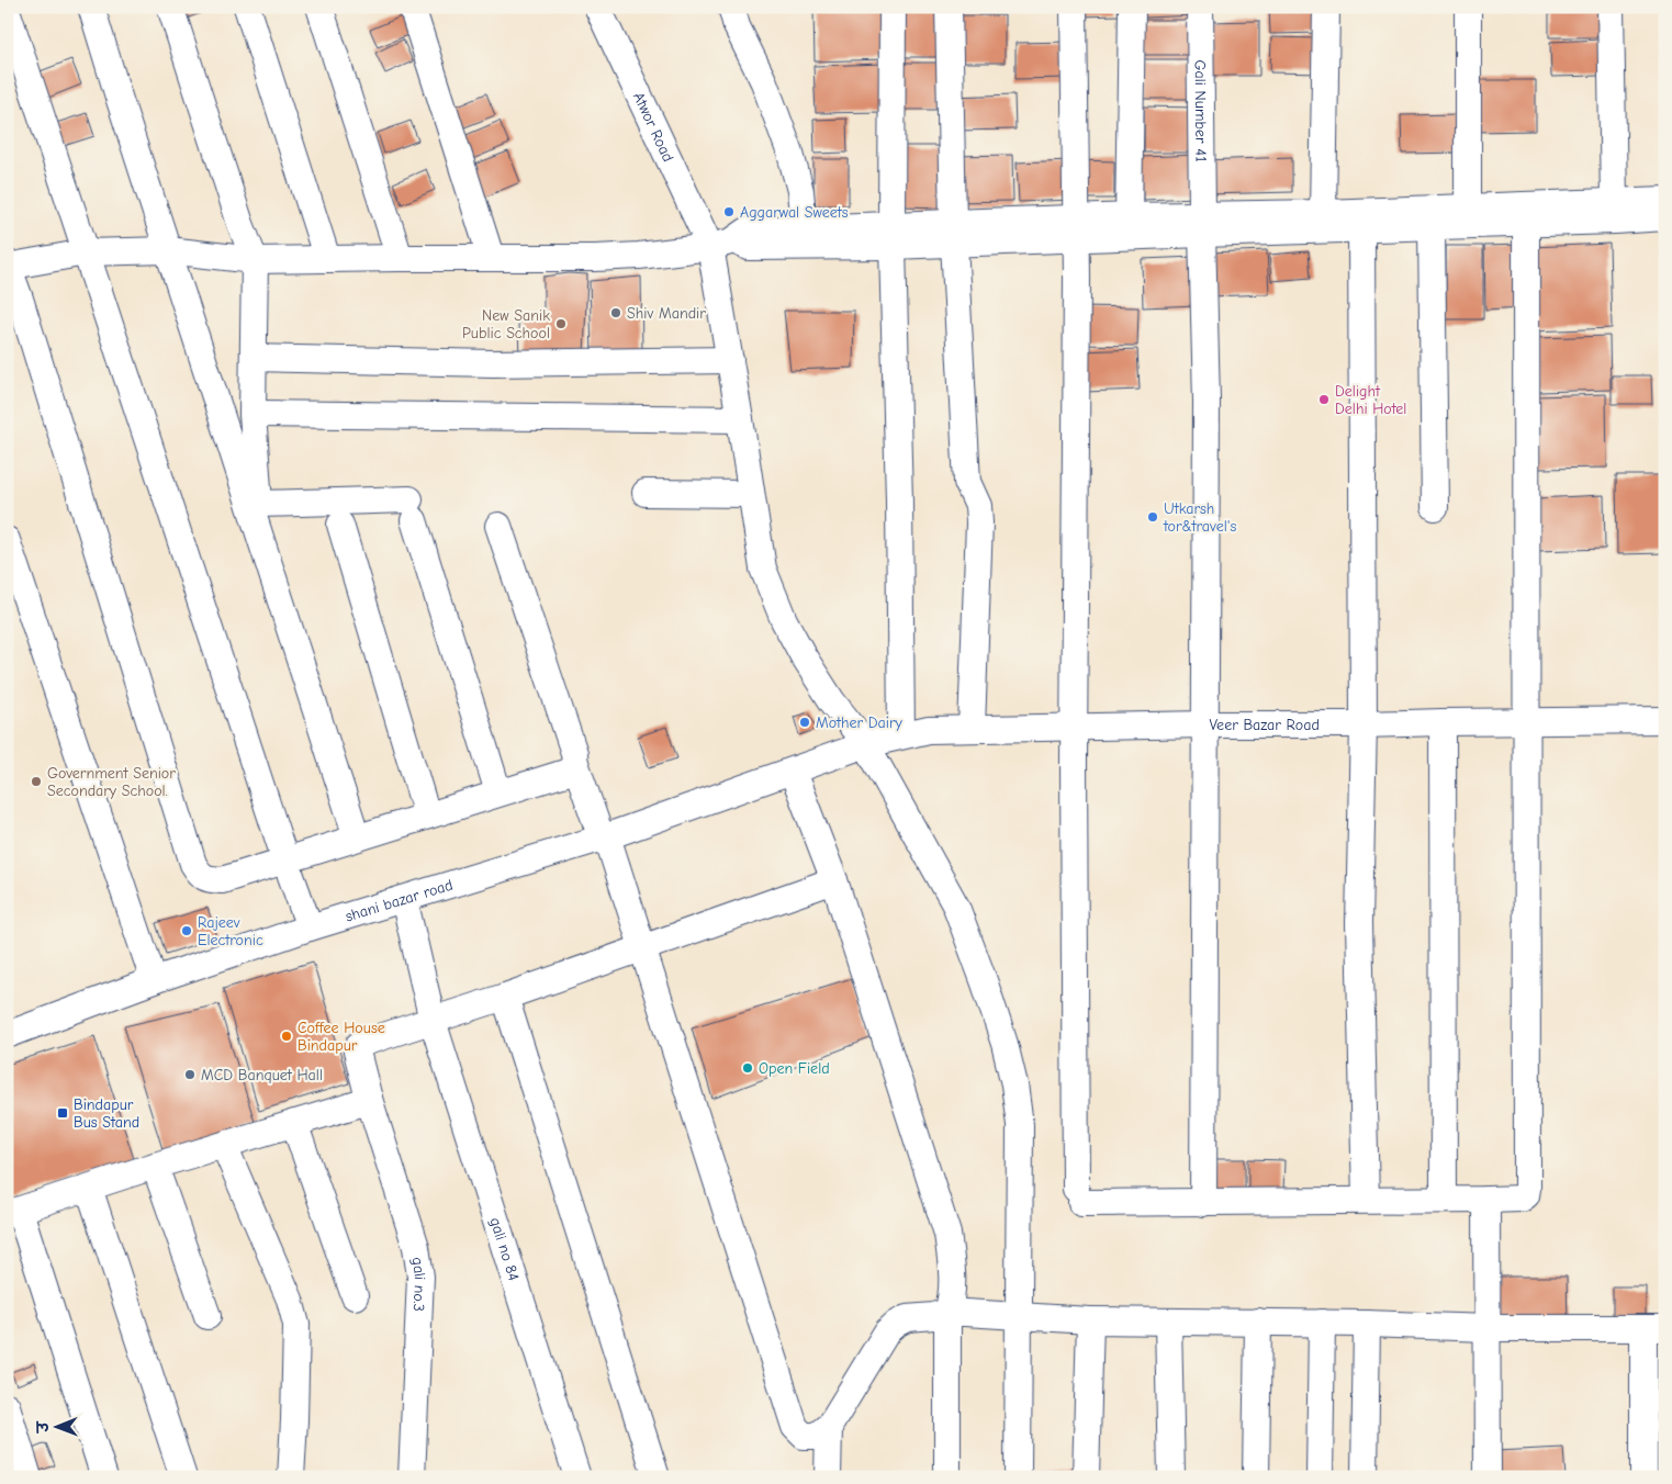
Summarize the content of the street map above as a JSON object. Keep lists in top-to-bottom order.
{
  "streets": {
    "street": [
      "Gali Number 41",
      "Atwor Road",
      "Veer Bazar Road",
      "shani bazar road",
      "gali no 84",
      "gali no.3"
    ]
  },
  "crossings": [
    ["Gali Number 41", "Veer Bazar Road"],
    ["Atwor Road", "Veer Bazar Road"],
    ["Veer Bazar Road", "shani bazar road"],
    ["shani bazar road", "gali no 84"],
    ["gali no 84", "gali no.3"]
  ],
  "places": {
    "other": [
      "Aggarwal Sweets",
      "Shiv Mandir",
      "New Sanik Public School",
      "Delight Delhi Hotel",
      "Utkarsh tor&travel's",
      "Mother Dairy",
      "Government Senior Secondary School.",
      "Rajeev Electronic",
      "Coffee House Bindapur",
      "Open Field",
      "MCD Banquet Hall"
    ],
    "transit": ["Bindapur Bus Stand"]
  },
  "north": "left"
}
